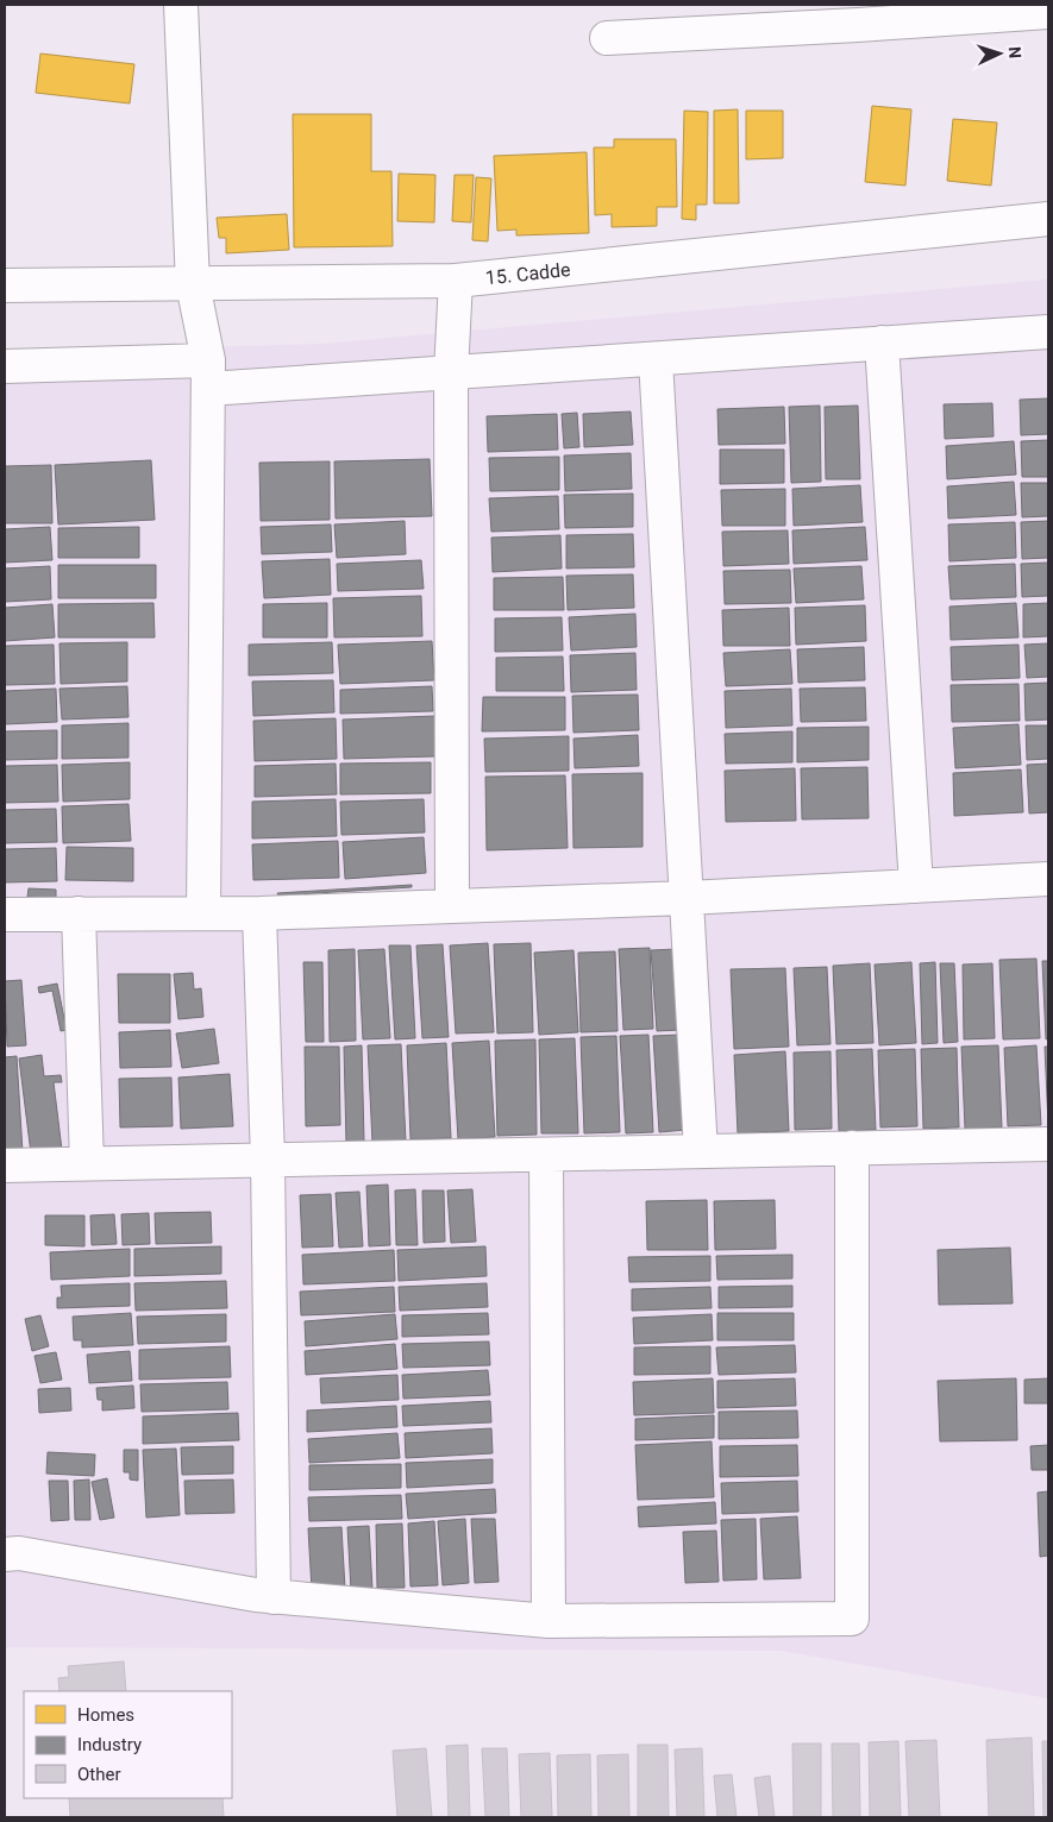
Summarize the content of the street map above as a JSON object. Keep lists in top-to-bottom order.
{
  "streets": {
    "street": ["15. Cadde"]
  },
  "legend": ["Homes", "Industry", "Other"],
  "north": "right"
}
